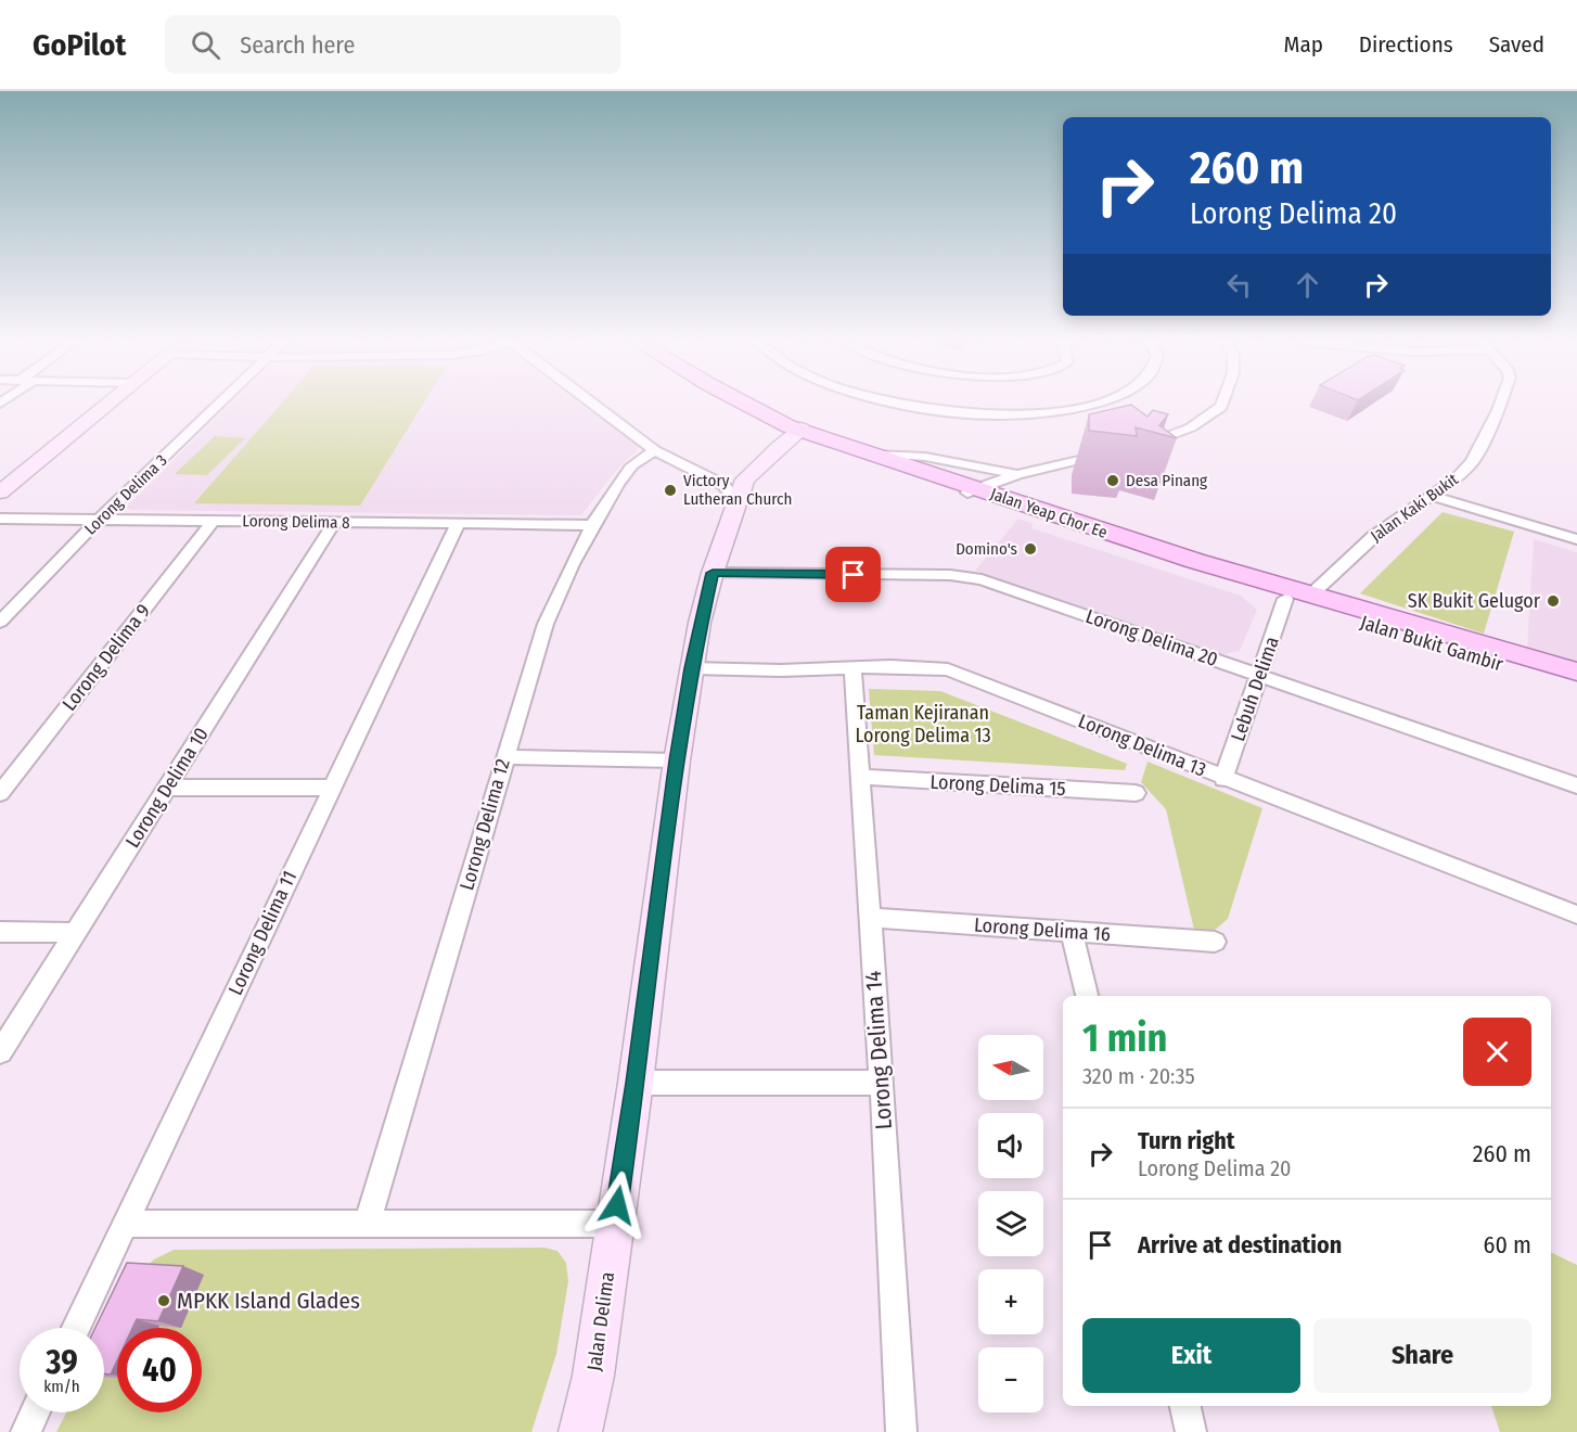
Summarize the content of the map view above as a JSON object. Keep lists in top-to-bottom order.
{
  "streets": {
    "main road": ["Jalan Yeap Chor Ee", "Jalan Bukit Gambir"],
    "street": [
      "Lorong Delima 3",
      "Jalan Kaki Bukit",
      "Lorong Delima 8",
      "Lorong Delima 20",
      "Lorong Delima 9",
      "Lebuh Delima",
      "Lorong Delima 13",
      "Lorong Delima 15",
      "Lorong Delima 10",
      "Lorong Delima 12",
      "Lorong Delima 16",
      "Lorong Delima 11",
      "Lorong Delima 14",
      "Jalan Delima"
    ]
  },
  "crossings": [
    ["Lorong Delima 3", "Lorong Delima 8"],
    ["Jalan Kaki Bukit", "Jalan Yeap Chor Ee"],
    ["Jalan Kaki Bukit", "Jalan Bukit Gambir"],
    ["Jalan Kaki Bukit", "Lebuh Delima"],
    ["Jalan Yeap Chor Ee", "Jalan Bukit Gambir"],
    ["Jalan Yeap Chor Ee", "Lebuh Delima"],
    ["Jalan Yeap Chor Ee", "Jalan Delima"],
    ["Lorong Delima 8", "Lorong Delima 9"],
    ["Lorong Delima 8", "Lorong Delima 10"],
    ["Lorong Delima 8", "Lorong Delima 12"],
    ["Lorong Delima 8", "Lorong Delima 11"],
    ["Lorong Delima 20", "Lebuh Delima"],
    ["Lorong Delima 20", "Jalan Delima"],
    ["Jalan Bukit Gambir", "Lebuh Delima"],
    ["Lebuh Delima", "Lorong Delima 13"],
    ["Lorong Delima 13", "Lorong Delima 14"],
    ["Lorong Delima 13", "Jalan Delima"],
    ["Lorong Delima 15", "Lorong Delima 14"],
    ["Lorong Delima 16", "Lorong Delima 14"]
  ],
  "parks": ["Taman Kejiranan Lorong Delima 13"],
  "places": [
    "Desa Pinang",
    "Victory Lutheran Church",
    "Domino's",
    "SK Bukit Gelugor",
    "MPKK Island Glades"
  ],
  "north": "left",
  "page": {
    "header": "GoPilot",
    "search": "Search here",
    "nav": ["Map", "Directions", "Saved"],
    "turn": ["260 m", "Lorong Delima 20"],
    "heading": ["1 min", "320 m · 20:35"],
    "map_buttons": ["+", "−"],
    "list": [
      {
        "name": "Turn right",
        "note": "Lorong Delima 20",
        "value": "260 m"
      },
      {
        "name": "Arrive at destination",
        "value": "60 m"
      }
    ],
    "buttons": ["Exit", "Share"],
    "speed": "39 km/h",
    "limit": "40"
  }
}
